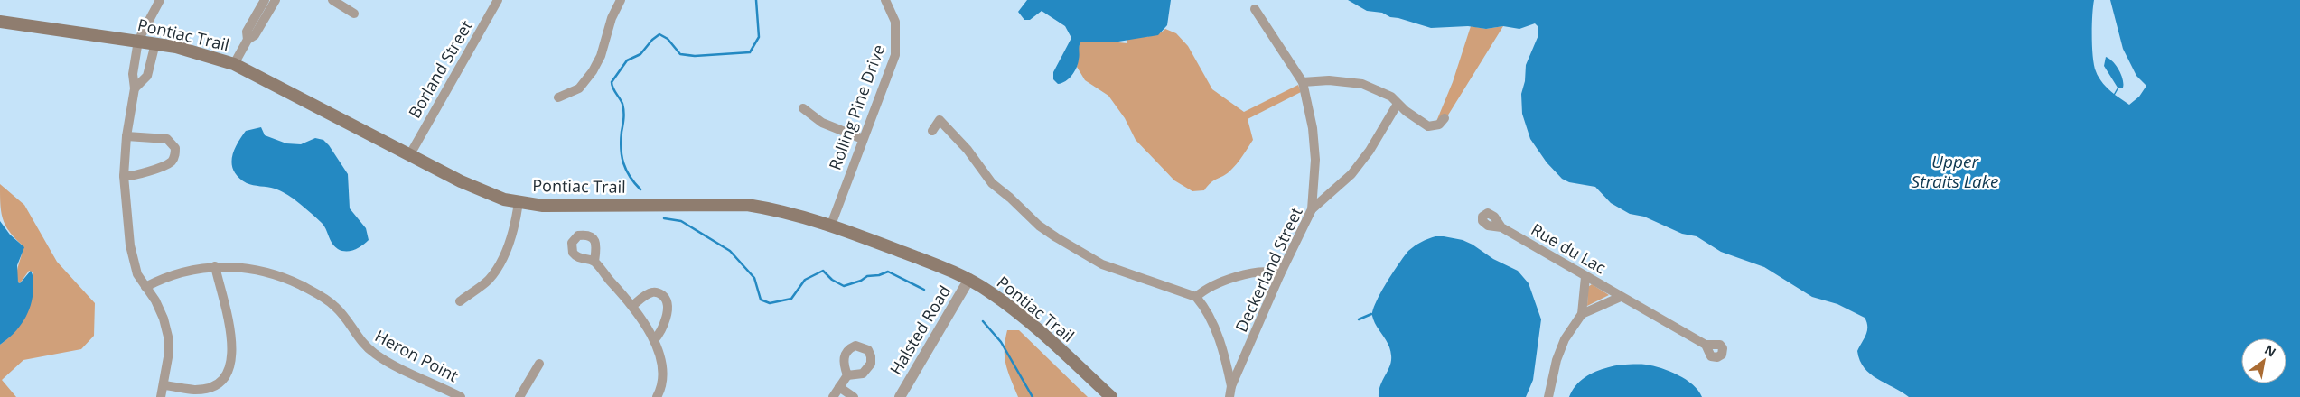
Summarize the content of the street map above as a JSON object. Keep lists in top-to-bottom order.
{
  "streets": {
    "main road": ["Pontiac Trail"],
    "street": [
      "Borland Street",
      "Rolling Pine Drive",
      "Rue du Lac",
      "Deckerland Street",
      "Halsted Road",
      "Heron Point"
    ]
  },
  "crossings": [
    ["Pontiac Trail", "Borland Street"],
    ["Pontiac Trail", "Rolling Pine Drive"],
    ["Pontiac Trail", "Halsted Road"]
  ],
  "water": ["Upper Straits Lake"],
  "north": "top right"
}
